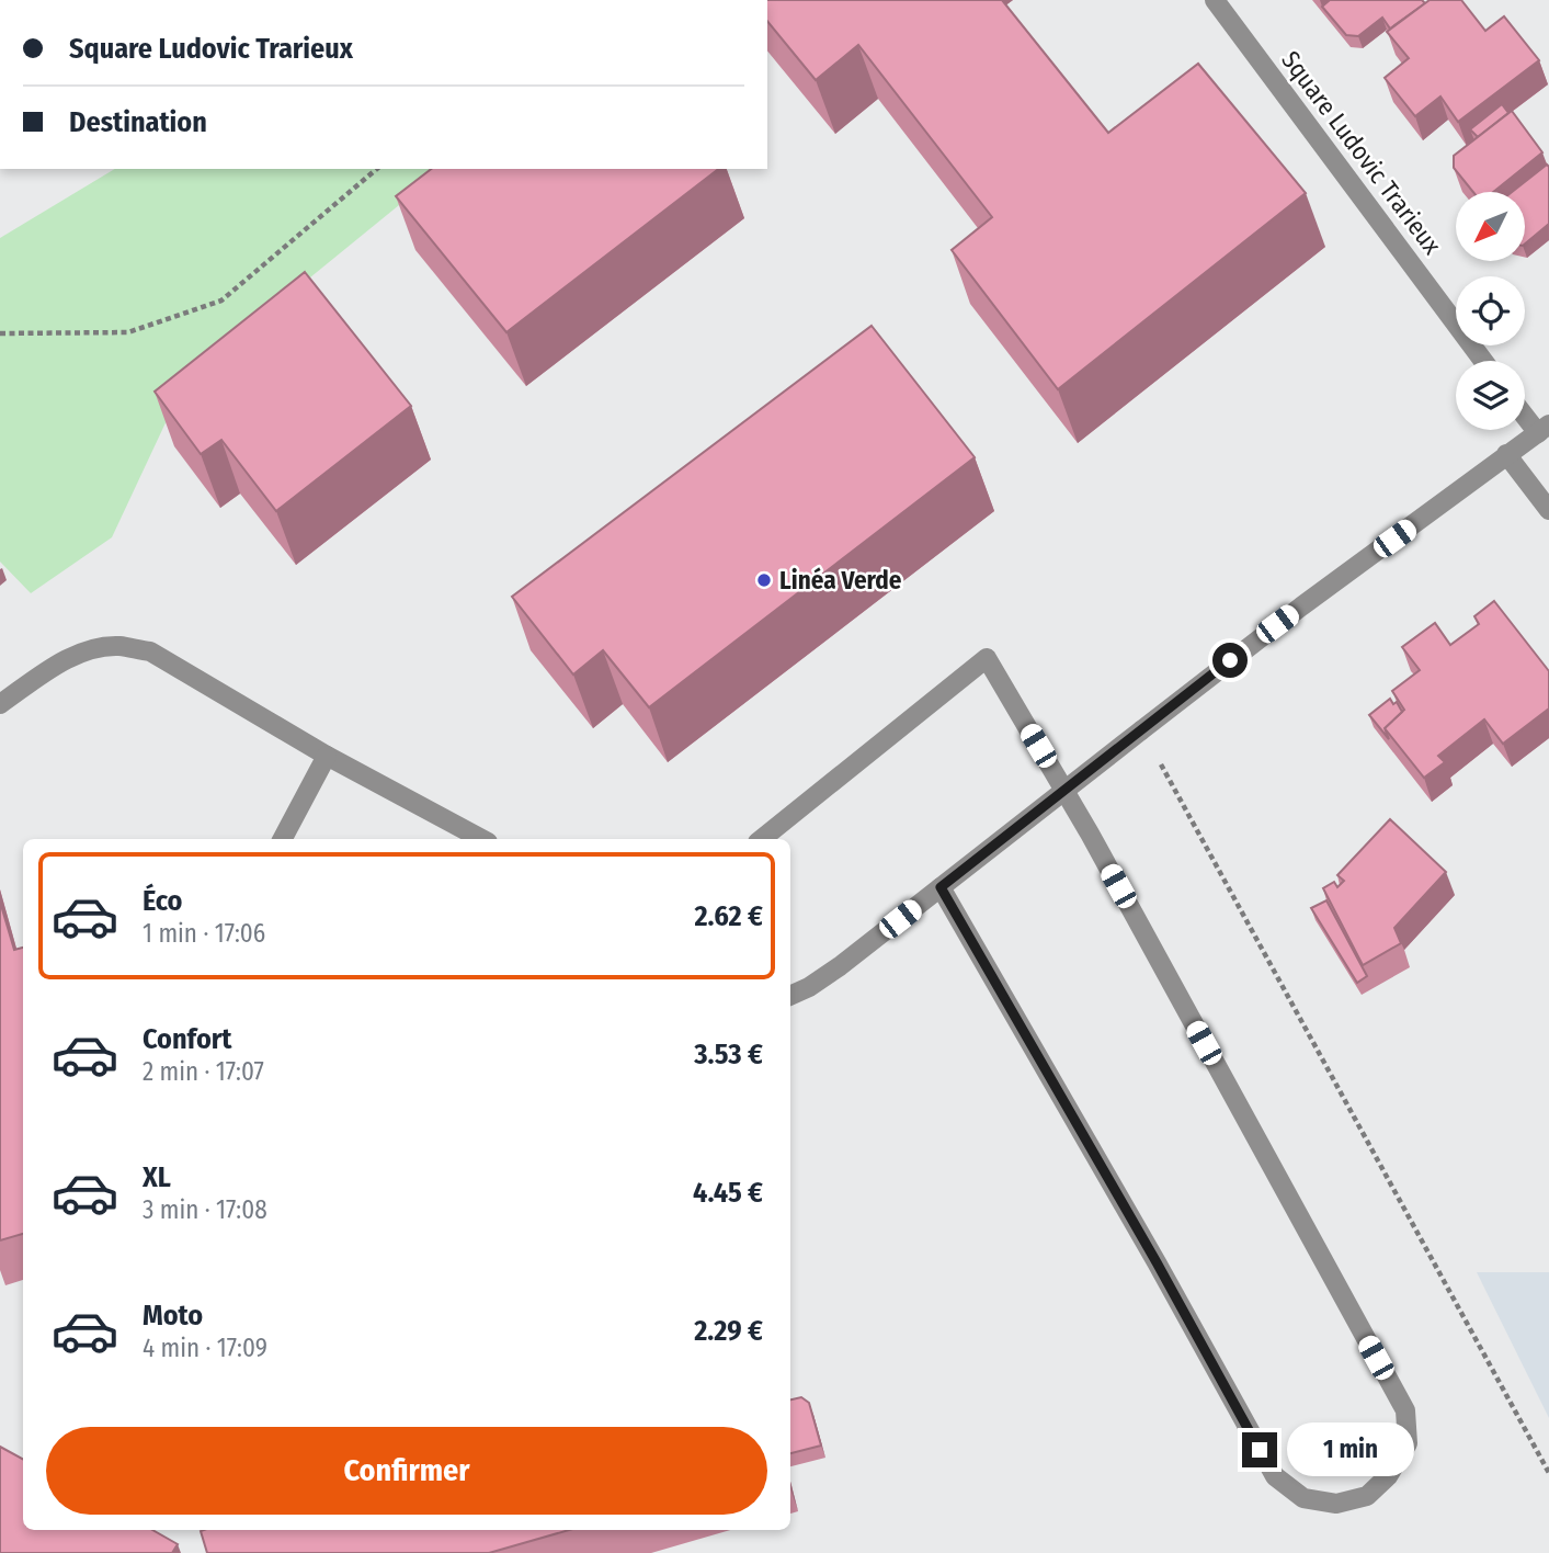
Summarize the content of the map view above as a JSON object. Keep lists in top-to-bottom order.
{
  "streets": {
    "street": ["Square Ludovic Trarieux"]
  },
  "places": ["Linéa Verde"],
  "north": "bottom left",
  "page": {
    "banner": ["Square Ludovic Trarieux", "Destination"],
    "list": [
      {
        "name": "Éco",
        "note": "1 min · 17:06",
        "value": "2.62 €"
      },
      {
        "name": "Confort",
        "note": "2 min · 17:07",
        "value": "3.53 €"
      },
      {
        "name": "XL",
        "note": "3 min · 17:08",
        "value": "4.45 €"
      },
      {
        "name": "Moto",
        "note": "4 min · 17:09",
        "value": "2.29 €"
      }
    ],
    "buttons": "Confirmer",
    "bubble": "1 min"
  }
}
